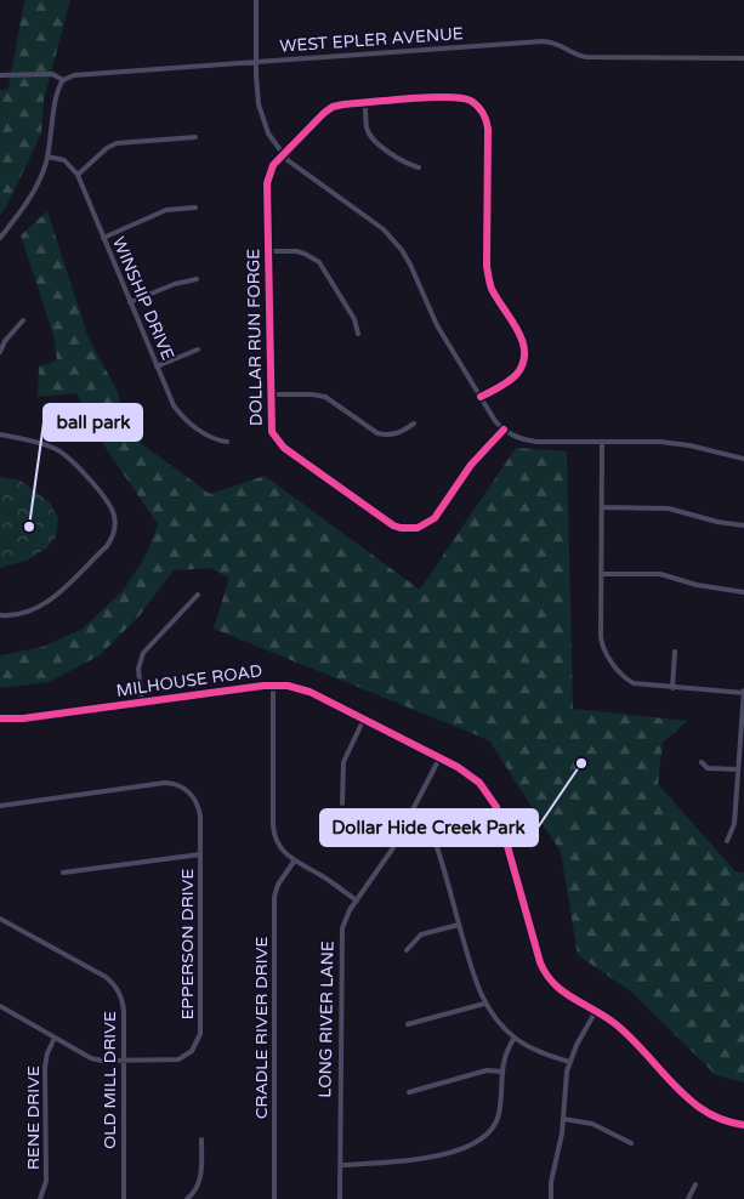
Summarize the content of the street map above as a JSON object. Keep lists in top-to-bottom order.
{
  "streets": {
    "street": [
      "WEST EPLER AVENUE",
      "WINSHIP DRIVE",
      "DOLLAR RUN FORGE",
      "MILHOUSE ROAD",
      "EPPERSON DRIVE",
      "LONG RIVER LANE",
      "CRADLE RIVER DRIVE",
      "OLD MILL DRIVE",
      "RENE DRIVE"
    ]
  },
  "crossings": [
    ["MILHOUSE ROAD", "LONG RIVER LANE"],
    ["EPPERSON DRIVE", "OLD MILL DRIVE"],
    ["EPPERSON DRIVE", "RENE DRIVE"]
  ],
  "places": ["ball park", "Dollar Hide Creek Park"]
}
